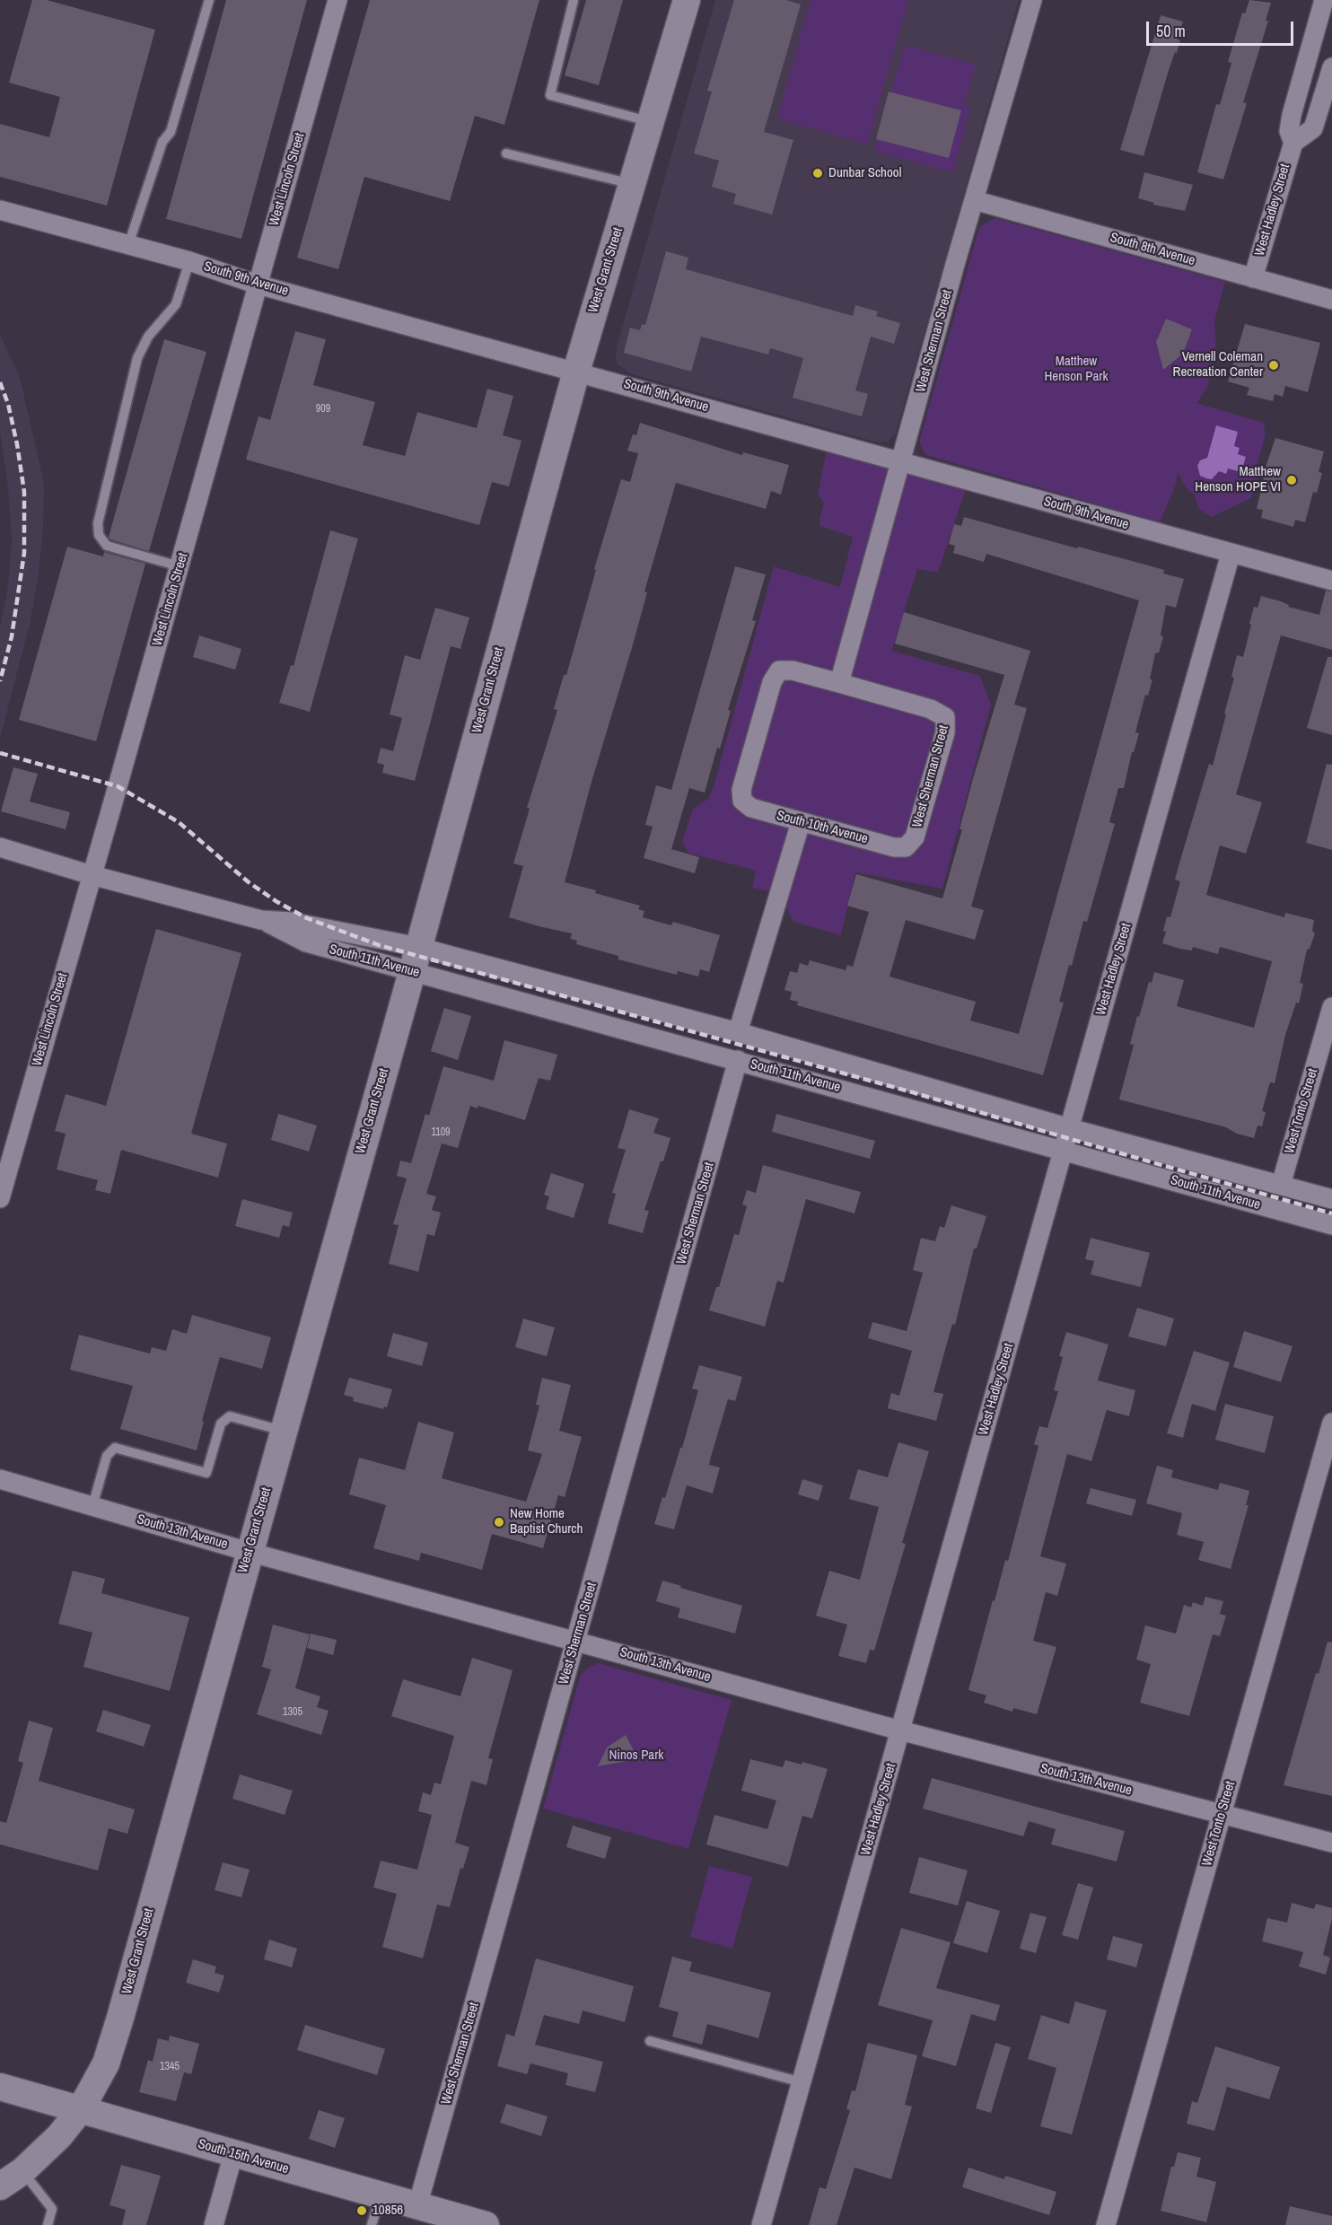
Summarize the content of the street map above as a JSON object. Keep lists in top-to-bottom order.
{
  "streets": {
    "main road": ["West Grant Street", "South 15th Avenue"],
    "street": [
      "West Lincoln Street",
      "West Hadley Street",
      "South 8th Avenue",
      "South 9th Avenue",
      "West Sherman Street",
      "South 10th Avenue",
      "South 11th Avenue",
      "West Tonto Street",
      "South 13th Avenue"
    ]
  },
  "crossings": [
    ["West Lincoln Street", "South 9th Avenue"],
    ["West Lincoln Street", "South 11th Avenue"],
    ["West Hadley Street", "South 8th Avenue"],
    ["West Hadley Street", "South 9th Avenue"],
    ["West Hadley Street", "South 11th Avenue"],
    ["West Hadley Street", "South 13th Avenue"],
    ["South 8th Avenue", "West Sherman Street"],
    ["West Grant Street", "South 9th Avenue"],
    ["West Grant Street", "South 11th Avenue"],
    ["West Grant Street", "South 13th Avenue"],
    ["West Grant Street", "South 15th Avenue"],
    ["South 9th Avenue", "West Sherman Street"],
    ["West Sherman Street", "South 10th Avenue"],
    ["West Sherman Street", "South 11th Avenue"],
    ["West Sherman Street", "South 13th Avenue"],
    ["West Sherman Street", "South 15th Avenue"],
    ["South 11th Avenue", "West Tonto Street"],
    ["West Tonto Street", "South 13th Avenue"]
  ],
  "parks": ["Matthew Henson Park", "Ninos Park"],
  "places": [
    "Dunbar School",
    "Vernell Coleman Recreation Center",
    "Matthew Henson HOPE VI",
    "New Home Baptist Church",
    "10856"
  ],
  "house_numbers": [
    "909",
    "1109",
    "1305",
    "1345"
  ],
  "scale_bar": "50 m"
}
